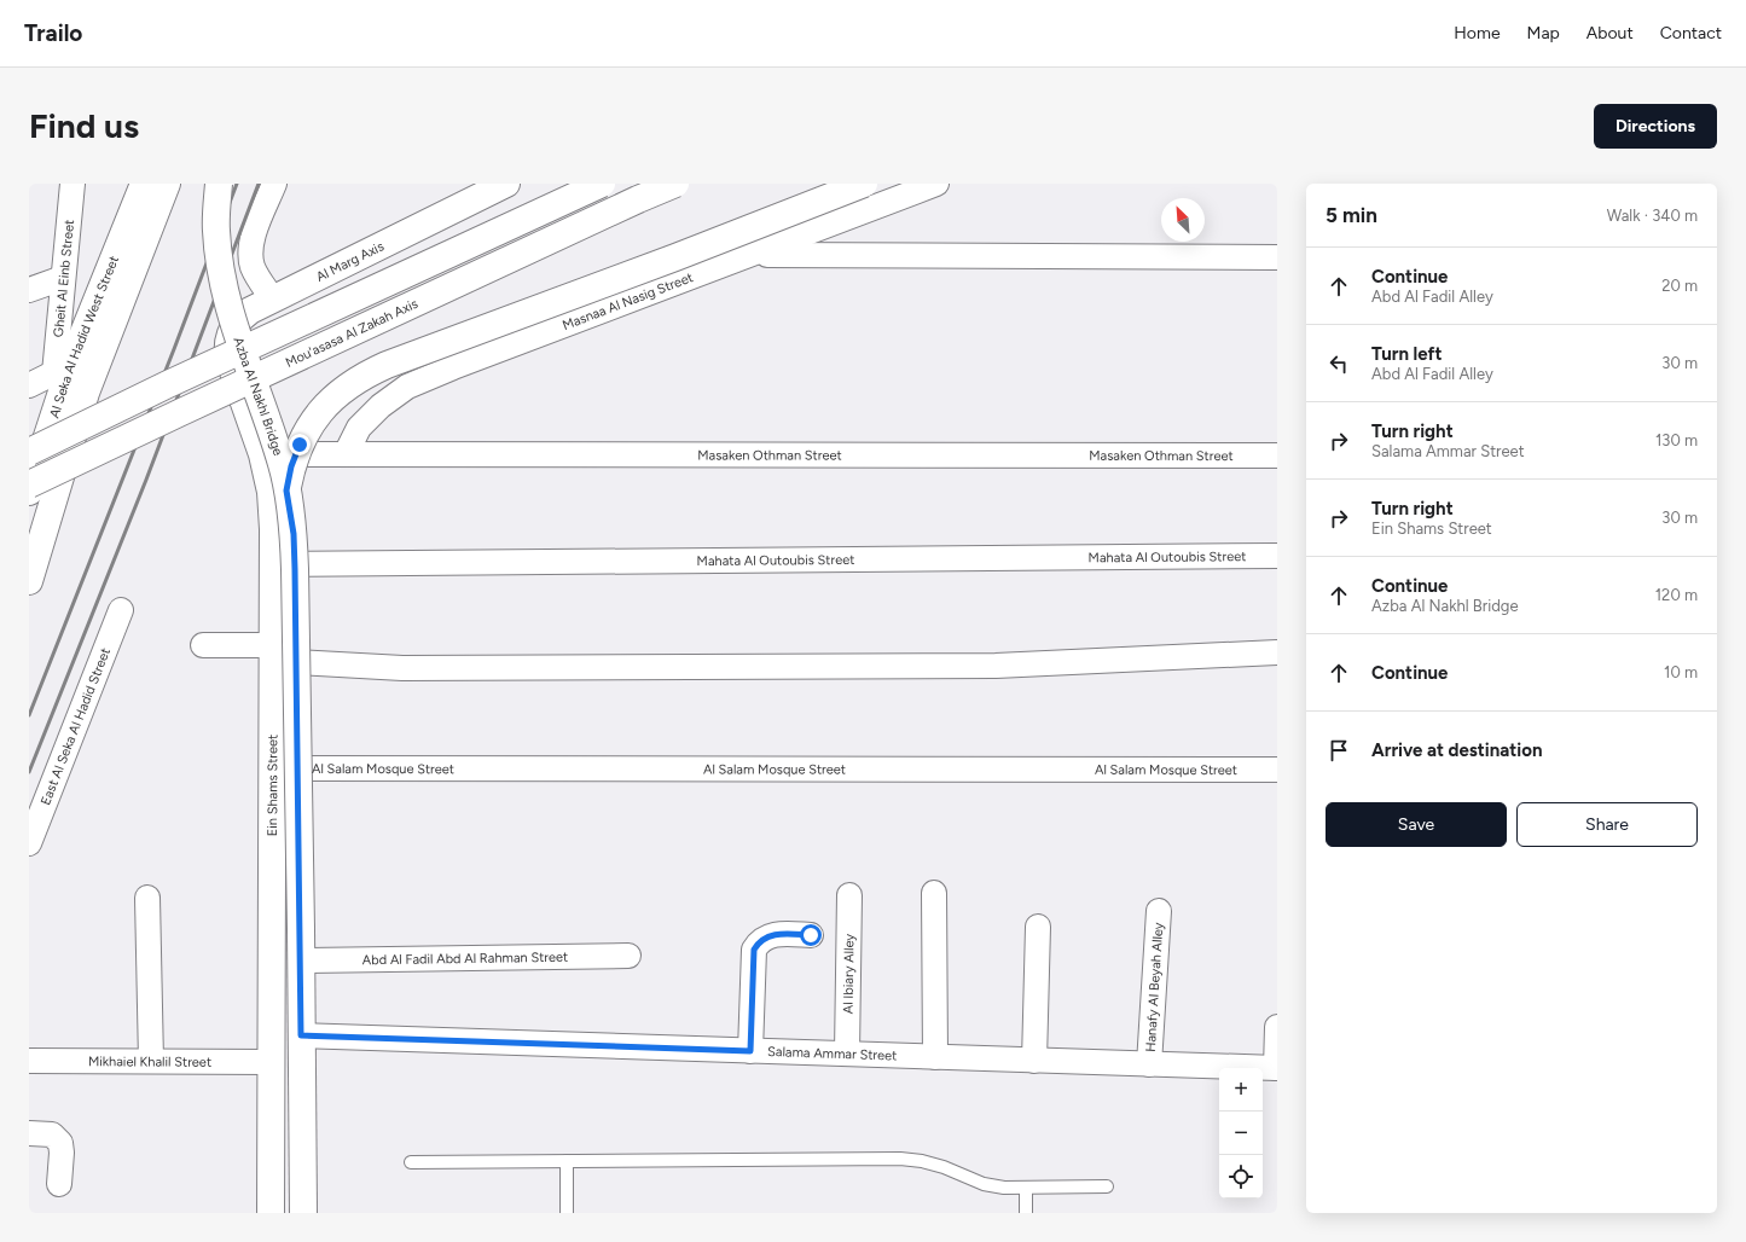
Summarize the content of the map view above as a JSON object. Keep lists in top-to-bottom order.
{
  "streets": {
    "main road": [
      "Al Marg Axis",
      "Mou'asasa Al Zakah Axis",
      "Al Seka Al Hadid West Street",
      "Azba Al Nakhl Bridge",
      "Ein Shams Street"
    ],
    "street": [
      "Gheit Al Einb Street",
      "Masnaa Al Nasig Street",
      "Masaken Othman Street",
      "Mahata Al Outoubis Street",
      "East Al Seka Al Hadid Street",
      "Al Salam Mosque Street",
      "Abd Al Fadil Abd Al Rahman Street",
      "Al Ibiary Alley",
      "Hanafy Al Beyah Alley",
      "Salama Ammar Street",
      "Mikhaiel Khalil Street"
    ]
  },
  "crossings": [
    ["Al Marg Axis", "Ein Shams Street"],
    ["Gheit Al Einb Street", "Al Seka Al Hadid West Street"],
    ["Masnaa Al Nasig Street", "Masaken Othman Street"],
    ["Azba Al Nakhl Bridge", "Abd Al Fadil Abd Al Rahman Street"],
    ["Masaken Othman Street", "Ein Shams Street"],
    ["Mahata Al Outoubis Street", "Ein Shams Street"],
    ["Al Salam Mosque Street", "Ein Shams Street"],
    ["Ein Shams Street", "Mikhaiel Khalil Street"],
    ["Al Ibiary Alley", "Salama Ammar Street"],
    ["Hanafy Al Beyah Alley", "Salama Ammar Street"]
  ],
  "north": "top left",
  "page": {
    "header": "Trailo",
    "nav": [
      "Home",
      "Map",
      "About",
      "Contact"
    ],
    "buttons": [
      "Directions",
      ["Save", "Share"]
    ],
    "title": "Find us",
    "heading": ["5 min", "Walk · 340 m"],
    "list": [
      ["Continue", "Abd Al Fadil Alley", "20 m"],
      ["Turn left", "Abd Al Fadil Alley", "30 m"],
      ["Turn right", "Salama Ammar Street", "130 m"],
      ["Turn right", "Ein Shams Street", "30 m"],
      ["Continue", "Azba Al Nakhl Bridge", "120 m"],
      ["Continue", "10 m"],
      "Arrive at destination"
    ],
    "map_buttons": ["+", "−"]
  }
}
